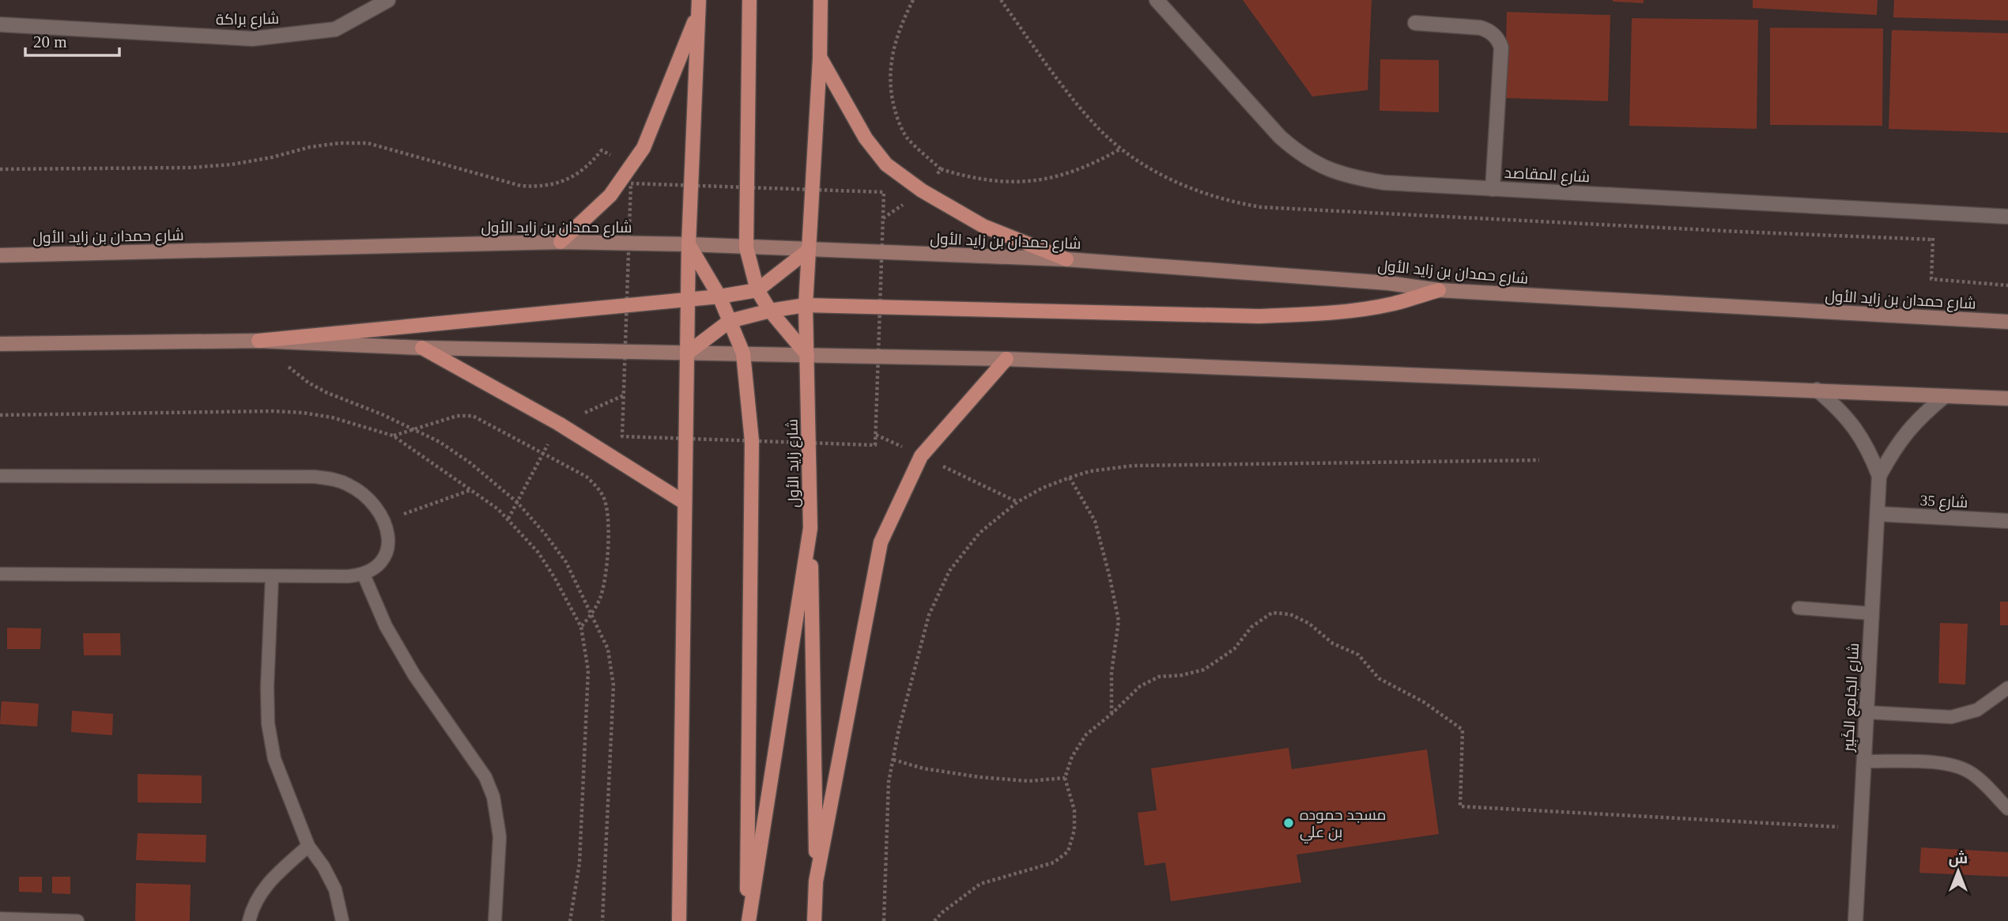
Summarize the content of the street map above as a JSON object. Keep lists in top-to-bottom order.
{
  "streets": {
    "main road": ["شارع حمدان بن زايد الأول", "شارع زايد الأول"],
    "street": [
      "شارع براكة",
      "شارع المقاصد",
      "شارع 35",
      "شارع الجَامِع الكَبِير"
    ]
  },
  "crossings": [
    ["شارع حمدان بن زايد الأول", "شارع زايد الأول"],
    ["شارع 35", "شارع الجَامِع الكَبِير"]
  ],
  "places": ["مسجد حموده بن علي"],
  "scale_bar": "20 m",
  "north": "top"
}
